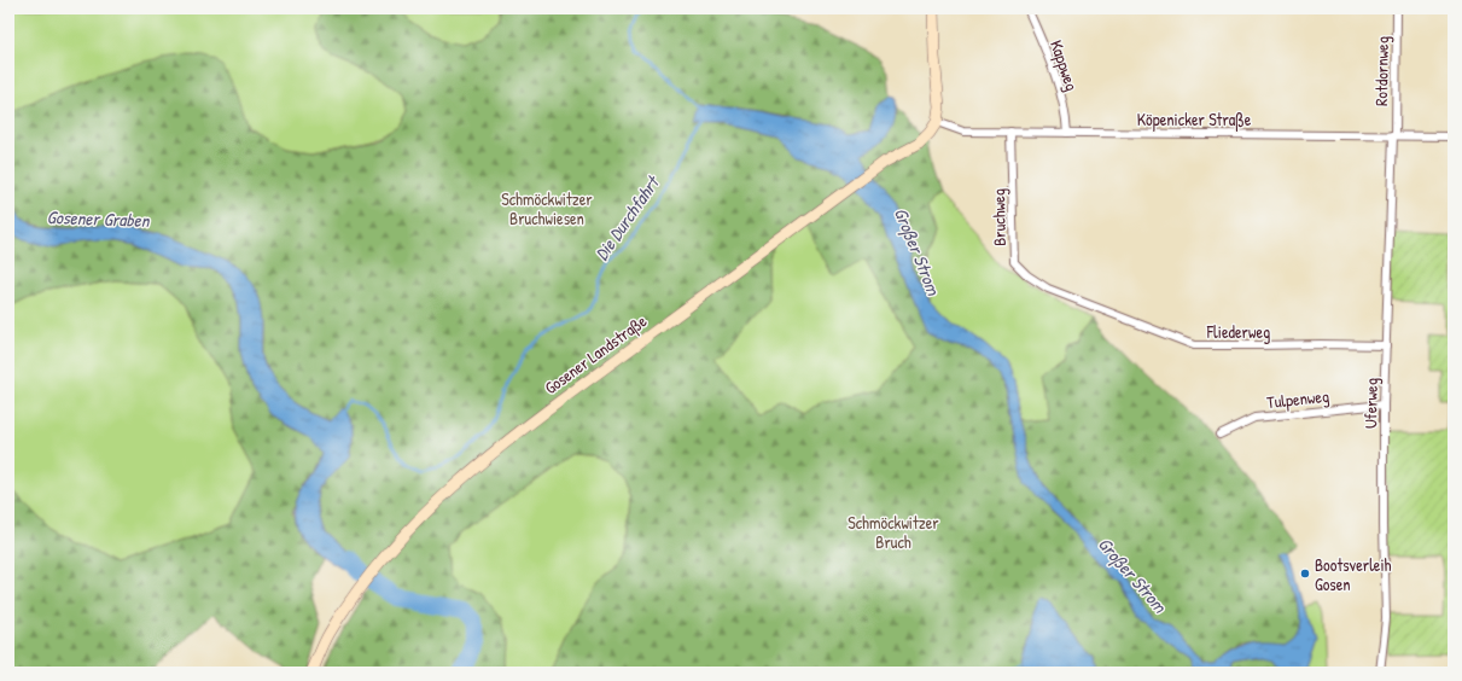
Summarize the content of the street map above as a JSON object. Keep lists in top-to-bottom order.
{
  "streets": {
    "main road": ["Gosener Landstraße"],
    "street": [
      "Kappweg",
      "Rotdornweg",
      "Köpenicker Straße",
      "Bruchweg",
      "Fliederweg",
      "Tulpenweg",
      "Uferweg"
    ]
  },
  "crossings": [
    ["Kappweg", "Köpenicker Straße"],
    ["Rotdornweg", "Köpenicker Straße"],
    ["Rotdornweg", "Uferweg"],
    ["Köpenicker Straße", "Bruchweg"],
    ["Köpenicker Straße", "Gosener Landstraße"],
    ["Köpenicker Straße", "Uferweg"],
    ["Bruchweg", "Fliederweg"],
    ["Fliederweg", "Uferweg"],
    ["Tulpenweg", "Uferweg"]
  ],
  "water": ["Gosener Graben", "Die Durchfahrt", "Großer Strom"],
  "parks": ["Schmöckwitzer Bruchwiesen", "Schmöckwitzer Bruch"],
  "places": ["Bootsverleih Gosen"]
}
